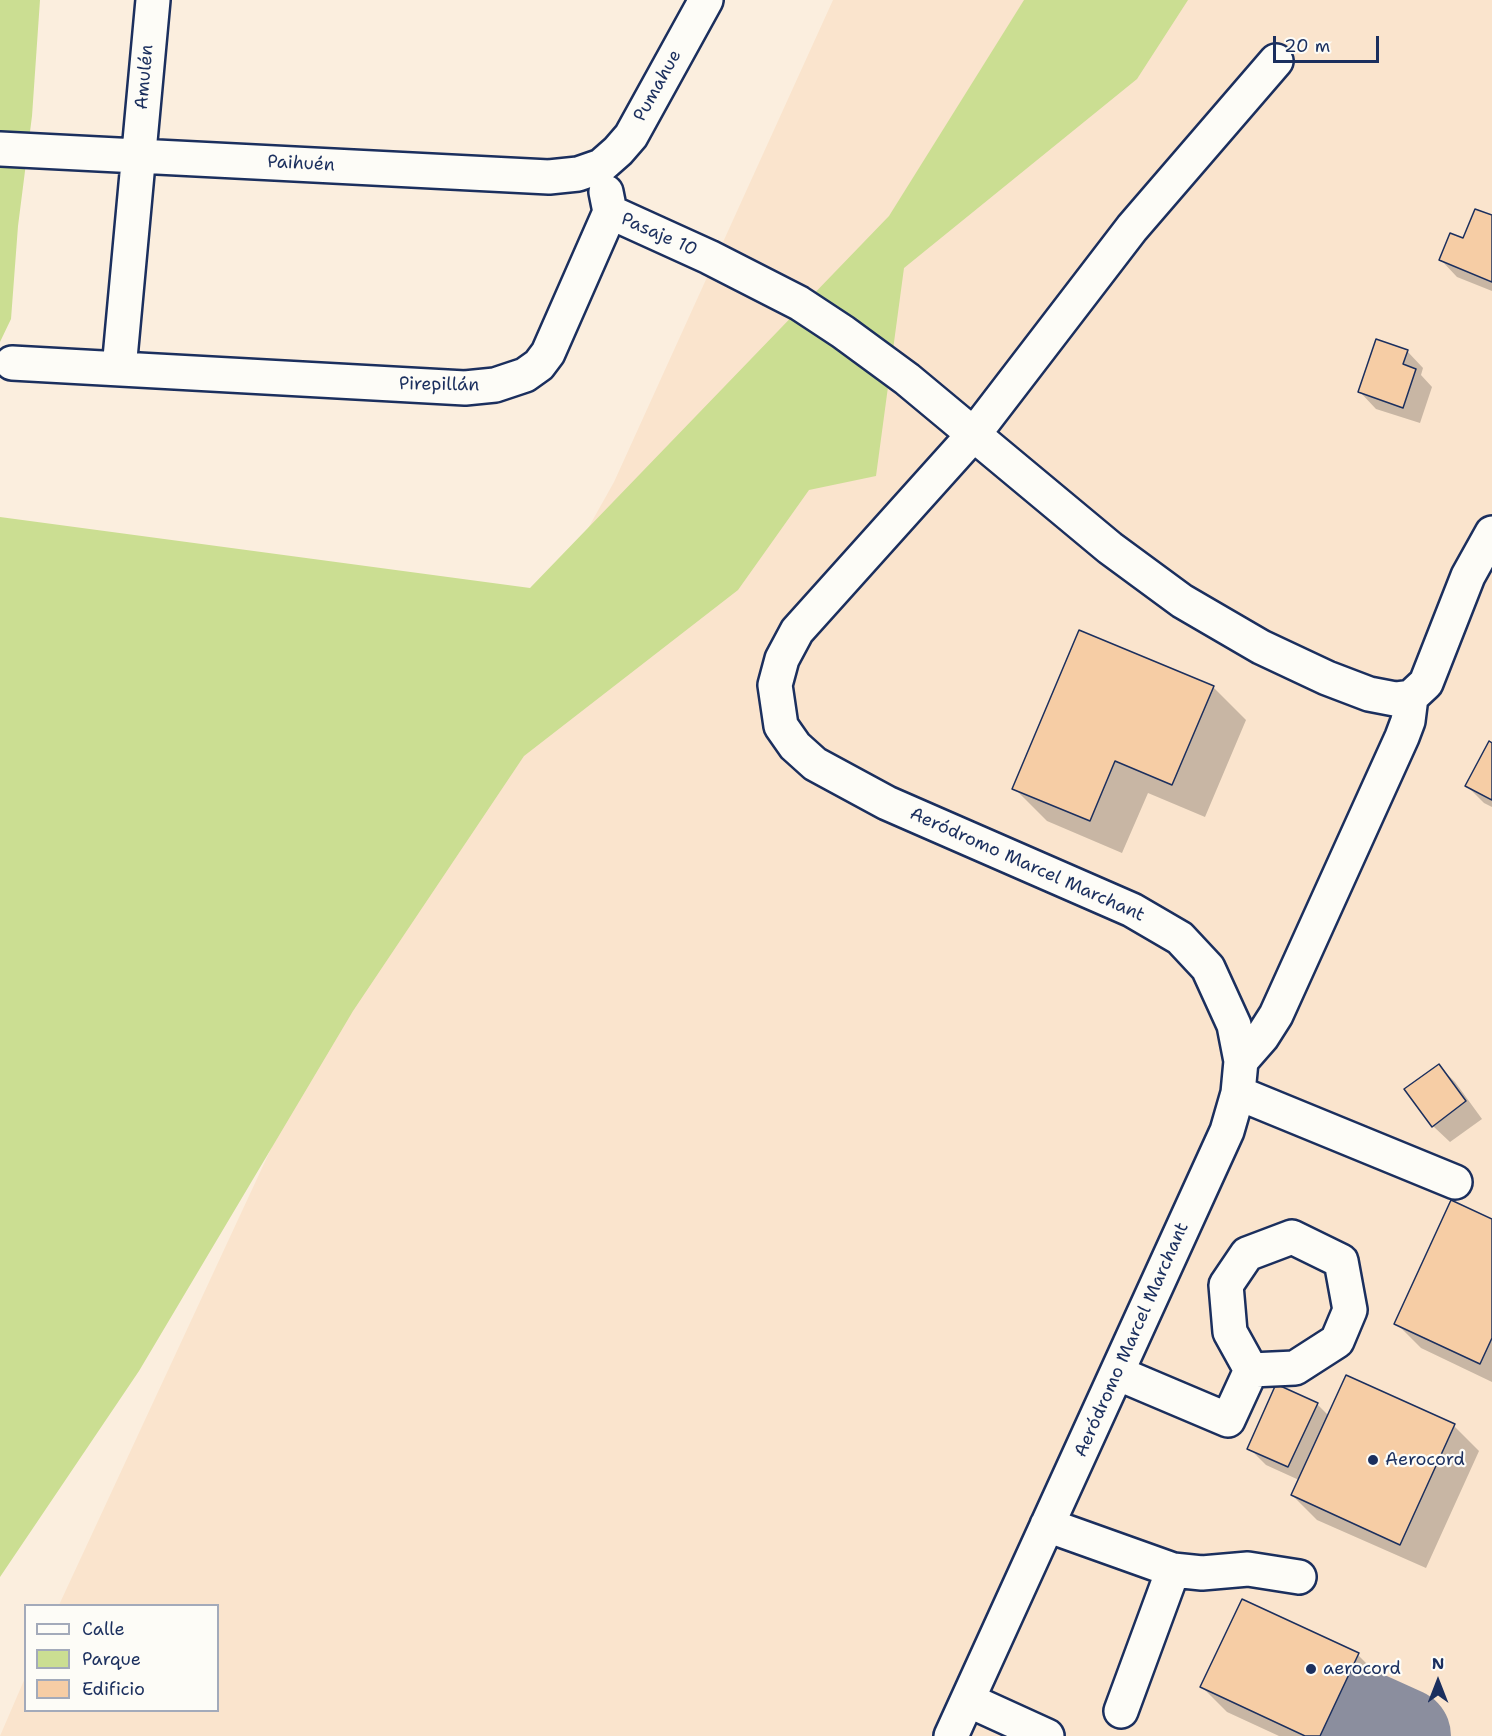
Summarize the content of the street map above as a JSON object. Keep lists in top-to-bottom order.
{
  "streets": {
    "street": [
      "Amulén",
      "Pumahue",
      "Paihuén",
      "Pasaje 10",
      "Pirepillán",
      "Aeródromo Marcel Marchant"
    ]
  },
  "crossings": [
    ["Amulén", "Paihuén"],
    ["Pumahue", "Paihuén"],
    ["Pasaje 10", "Pirepillán"],
    ["Pasaje 10", "Aeródromo Marcel Marchant"]
  ],
  "places": ["Aerocord", "aerocord"],
  "legend": ["Calle", "Parque", "Edificio"],
  "scale_bar": "20 m",
  "north": "top"
}
